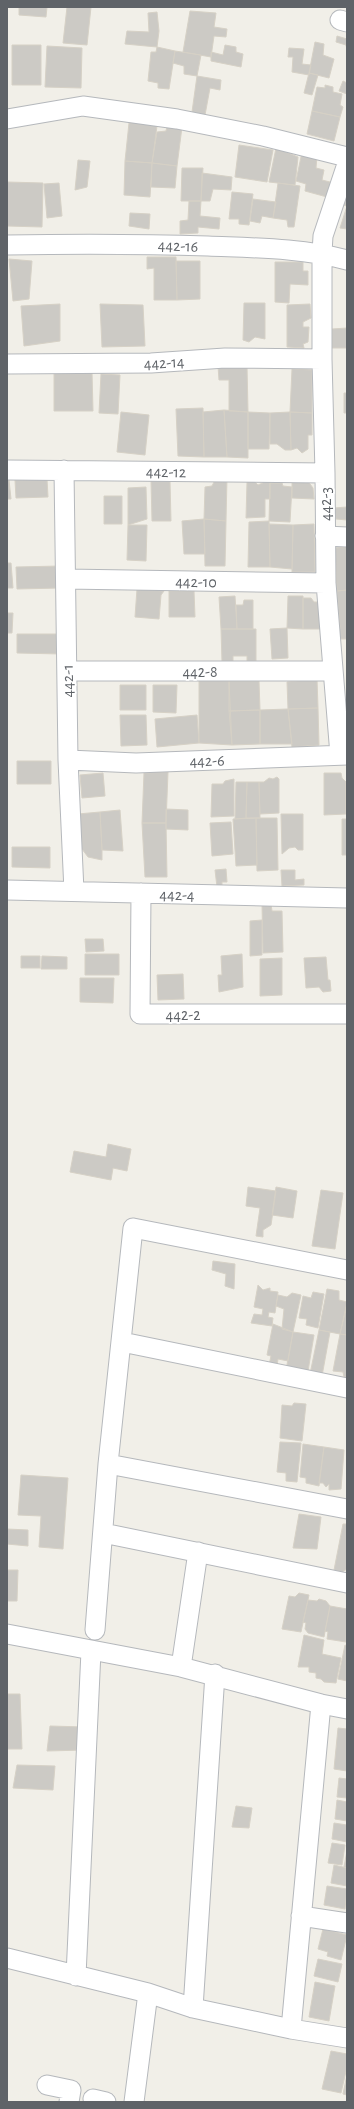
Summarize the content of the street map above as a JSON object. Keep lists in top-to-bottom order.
{
  "streets": {
    "street": [
      "442-16",
      "442-14",
      "442-12",
      "442-3",
      "442-10",
      "442-8",
      "442-1",
      "442-6",
      "442-4",
      "442-2"
    ]
  },
  "crossings": [
    ["442-16", "442-3"],
    ["442-14", "442-3"],
    ["442-12", "442-3"],
    ["442-12", "442-1"],
    ["442-3", "442-10"],
    ["442-3", "442-8"],
    ["442-3", "442-6"],
    ["442-10", "442-1"],
    ["442-8", "442-1"],
    ["442-1", "442-6"],
    ["442-1", "442-4"],
    ["442-4", "442-2"]
  ]
}
